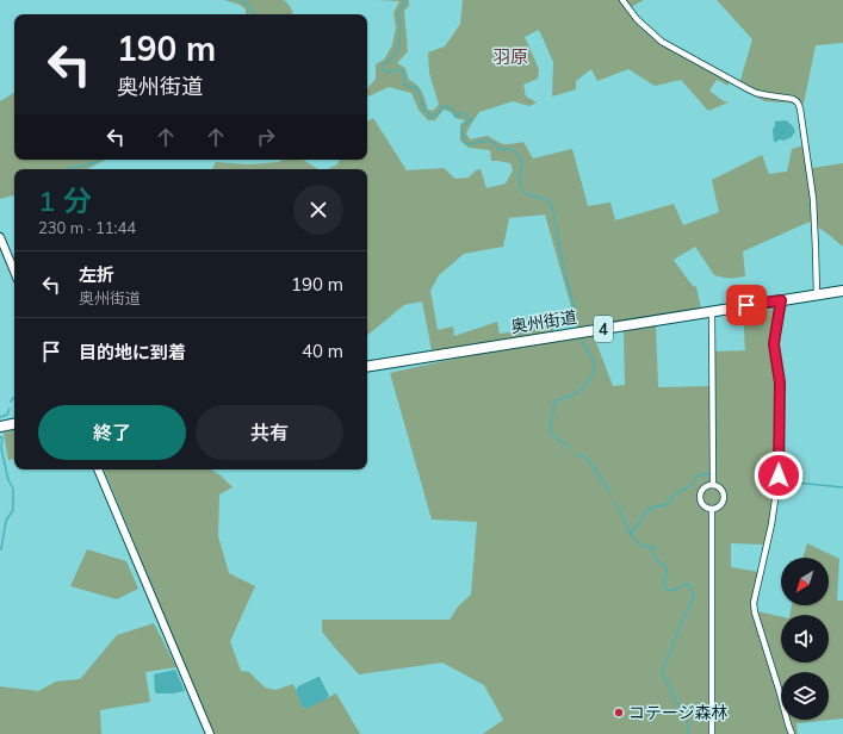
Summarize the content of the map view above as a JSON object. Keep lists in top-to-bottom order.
{
  "streets": {
    "highway": ["奥州街道", "4"]
  },
  "districts": ["羽原"],
  "places": ["コテージ森林"],
  "north": "bottom left",
  "page": {
    "turn": ["190 m", "奥州街道"],
    "heading": ["1 分", "230 m · 11:44"],
    "list": [
      {
        "name": "左折",
        "note": "奥州街道",
        "value": "190 m"
      },
      {
        "name": "目的地に到着",
        "value": "40 m"
      }
    ],
    "buttons": ["終了", "共有"]
  }
}
